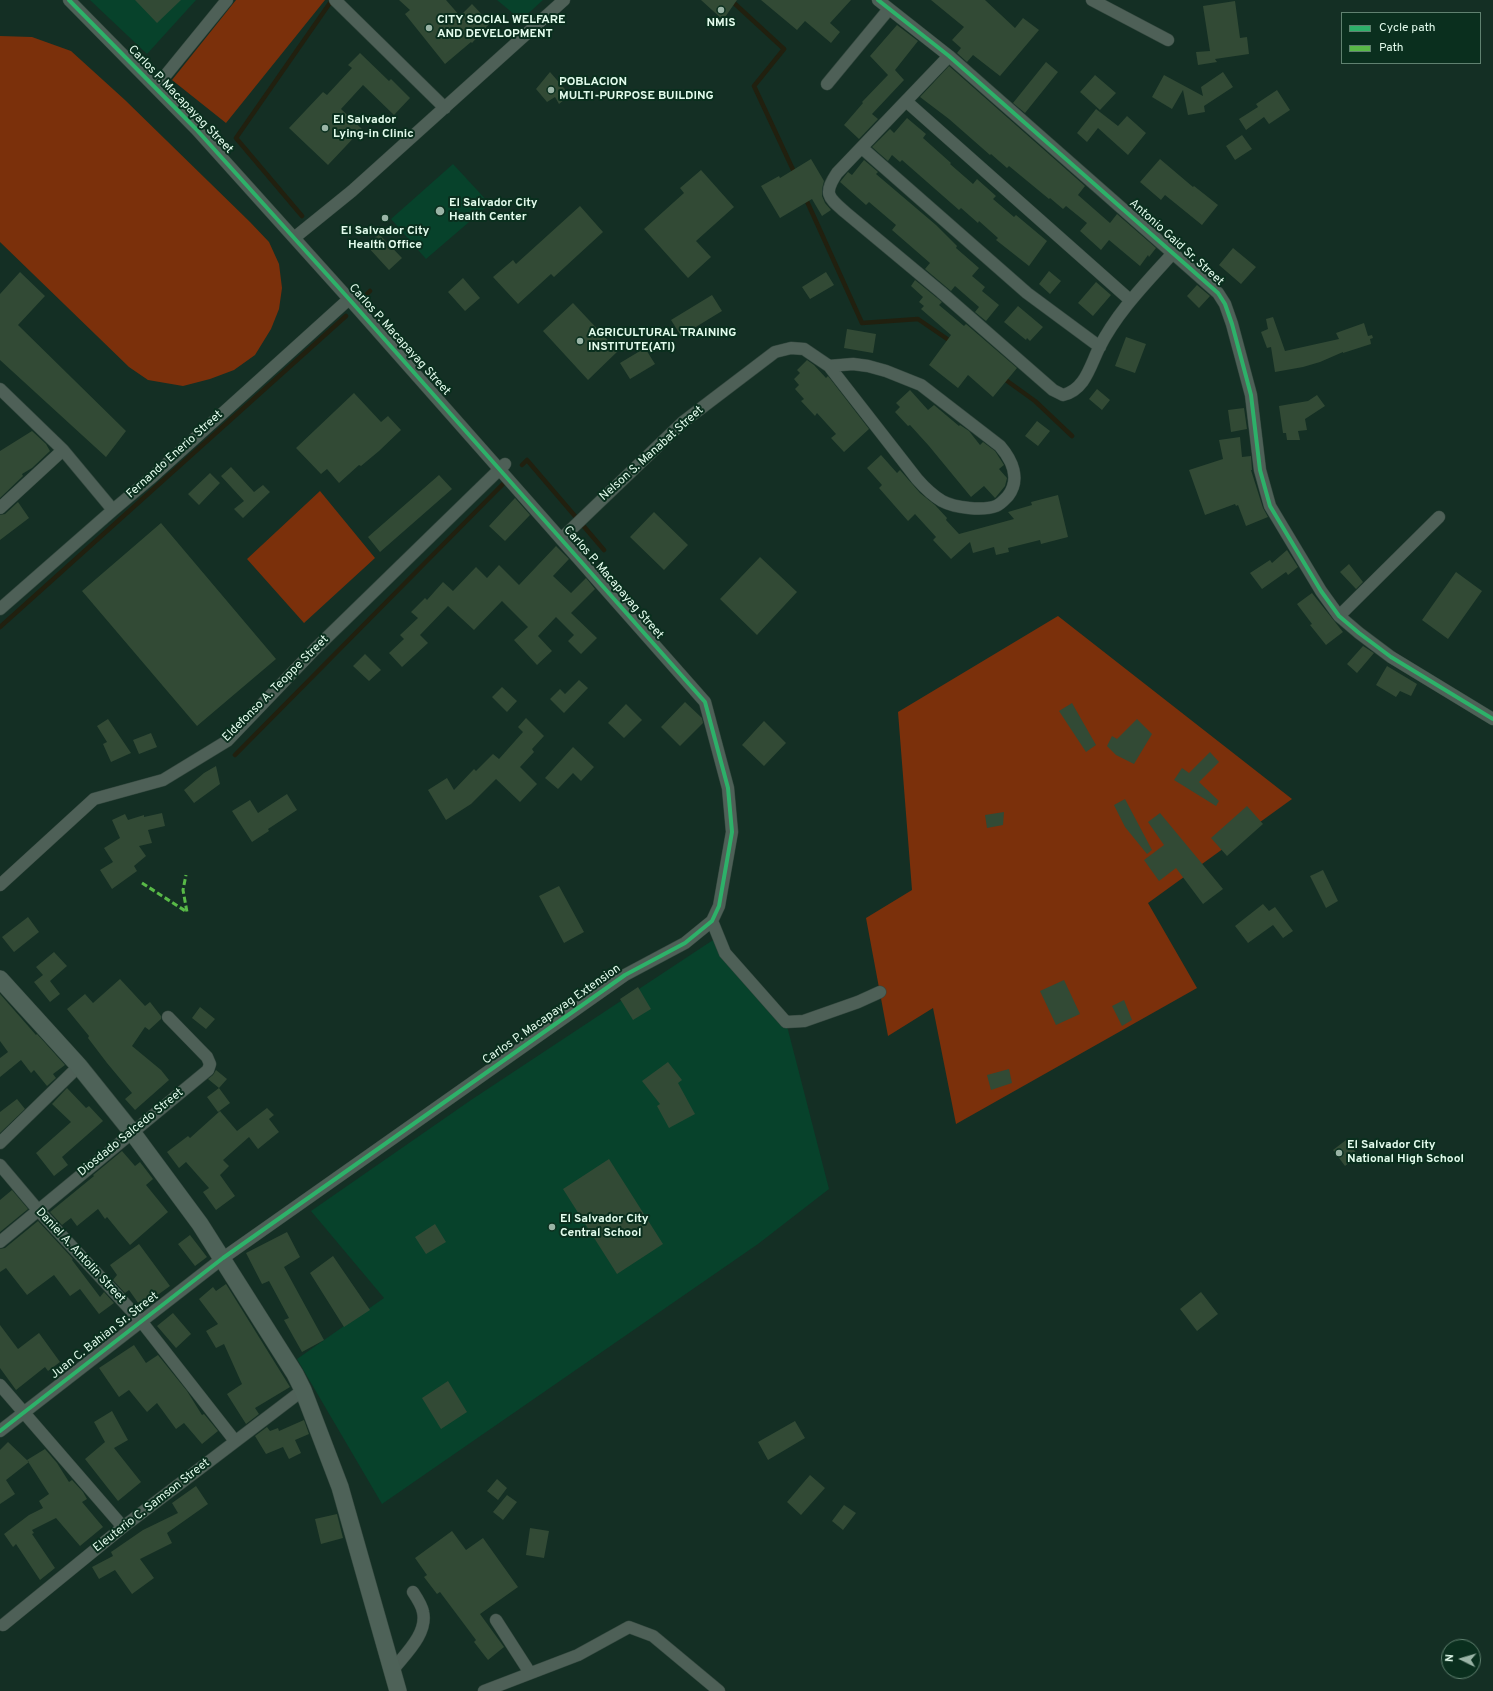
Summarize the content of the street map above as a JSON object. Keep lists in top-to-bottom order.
{
  "streets": {
    "street": [
      "Carlos P. Macapayag Street",
      "Antonio Gaid Sr. Street",
      "Nelson S. Manabat Street",
      "Fernando Enerio Street",
      "Eldefonso A. Teoppe Street",
      "Carlos P. Macapayag Extension",
      "Diosdado Salcedo Street",
      "Daniel A. Antolin Street",
      "Juan C. Bahian Sr. Street",
      "Eleuterio C. Samson Street"
    ]
  },
  "crossings": [
    ["Carlos P. Macapayag Street", "Nelson S. Manabat Street"],
    ["Carlos P. Macapayag Street", "Fernando Enerio Street"],
    ["Carlos P. Macapayag Street", "Eldefonso A. Teoppe Street"],
    ["Carlos P. Macapayag Street", "Carlos P. Macapayag Extension"],
    ["Carlos P. Macapayag Extension", "Juan C. Bahian Sr. Street"],
    ["Diosdado Salcedo Street", "Daniel A. Antolin Street"],
    ["Daniel A. Antolin Street", "Juan C. Bahian Sr. Street"],
    ["Daniel A. Antolin Street", "Eleuterio C. Samson Street"]
  ],
  "places": [
    "NMIS",
    "CITY SOCIAL WELFARE AND DEVELOPMENT",
    "POBLACION MULTI-PURPOSE BUILDING",
    "El Salvador Lying-in Clinic",
    "El Salvador City Health Center",
    "El Salvador City Health Office",
    "AGRICULTURAL TRAINING INSTITUTE(ATI)",
    "El Salvador City National High School",
    "El Salvador City Central School"
  ],
  "legend": ["Cycle path", "Path"],
  "north": "left"
}
